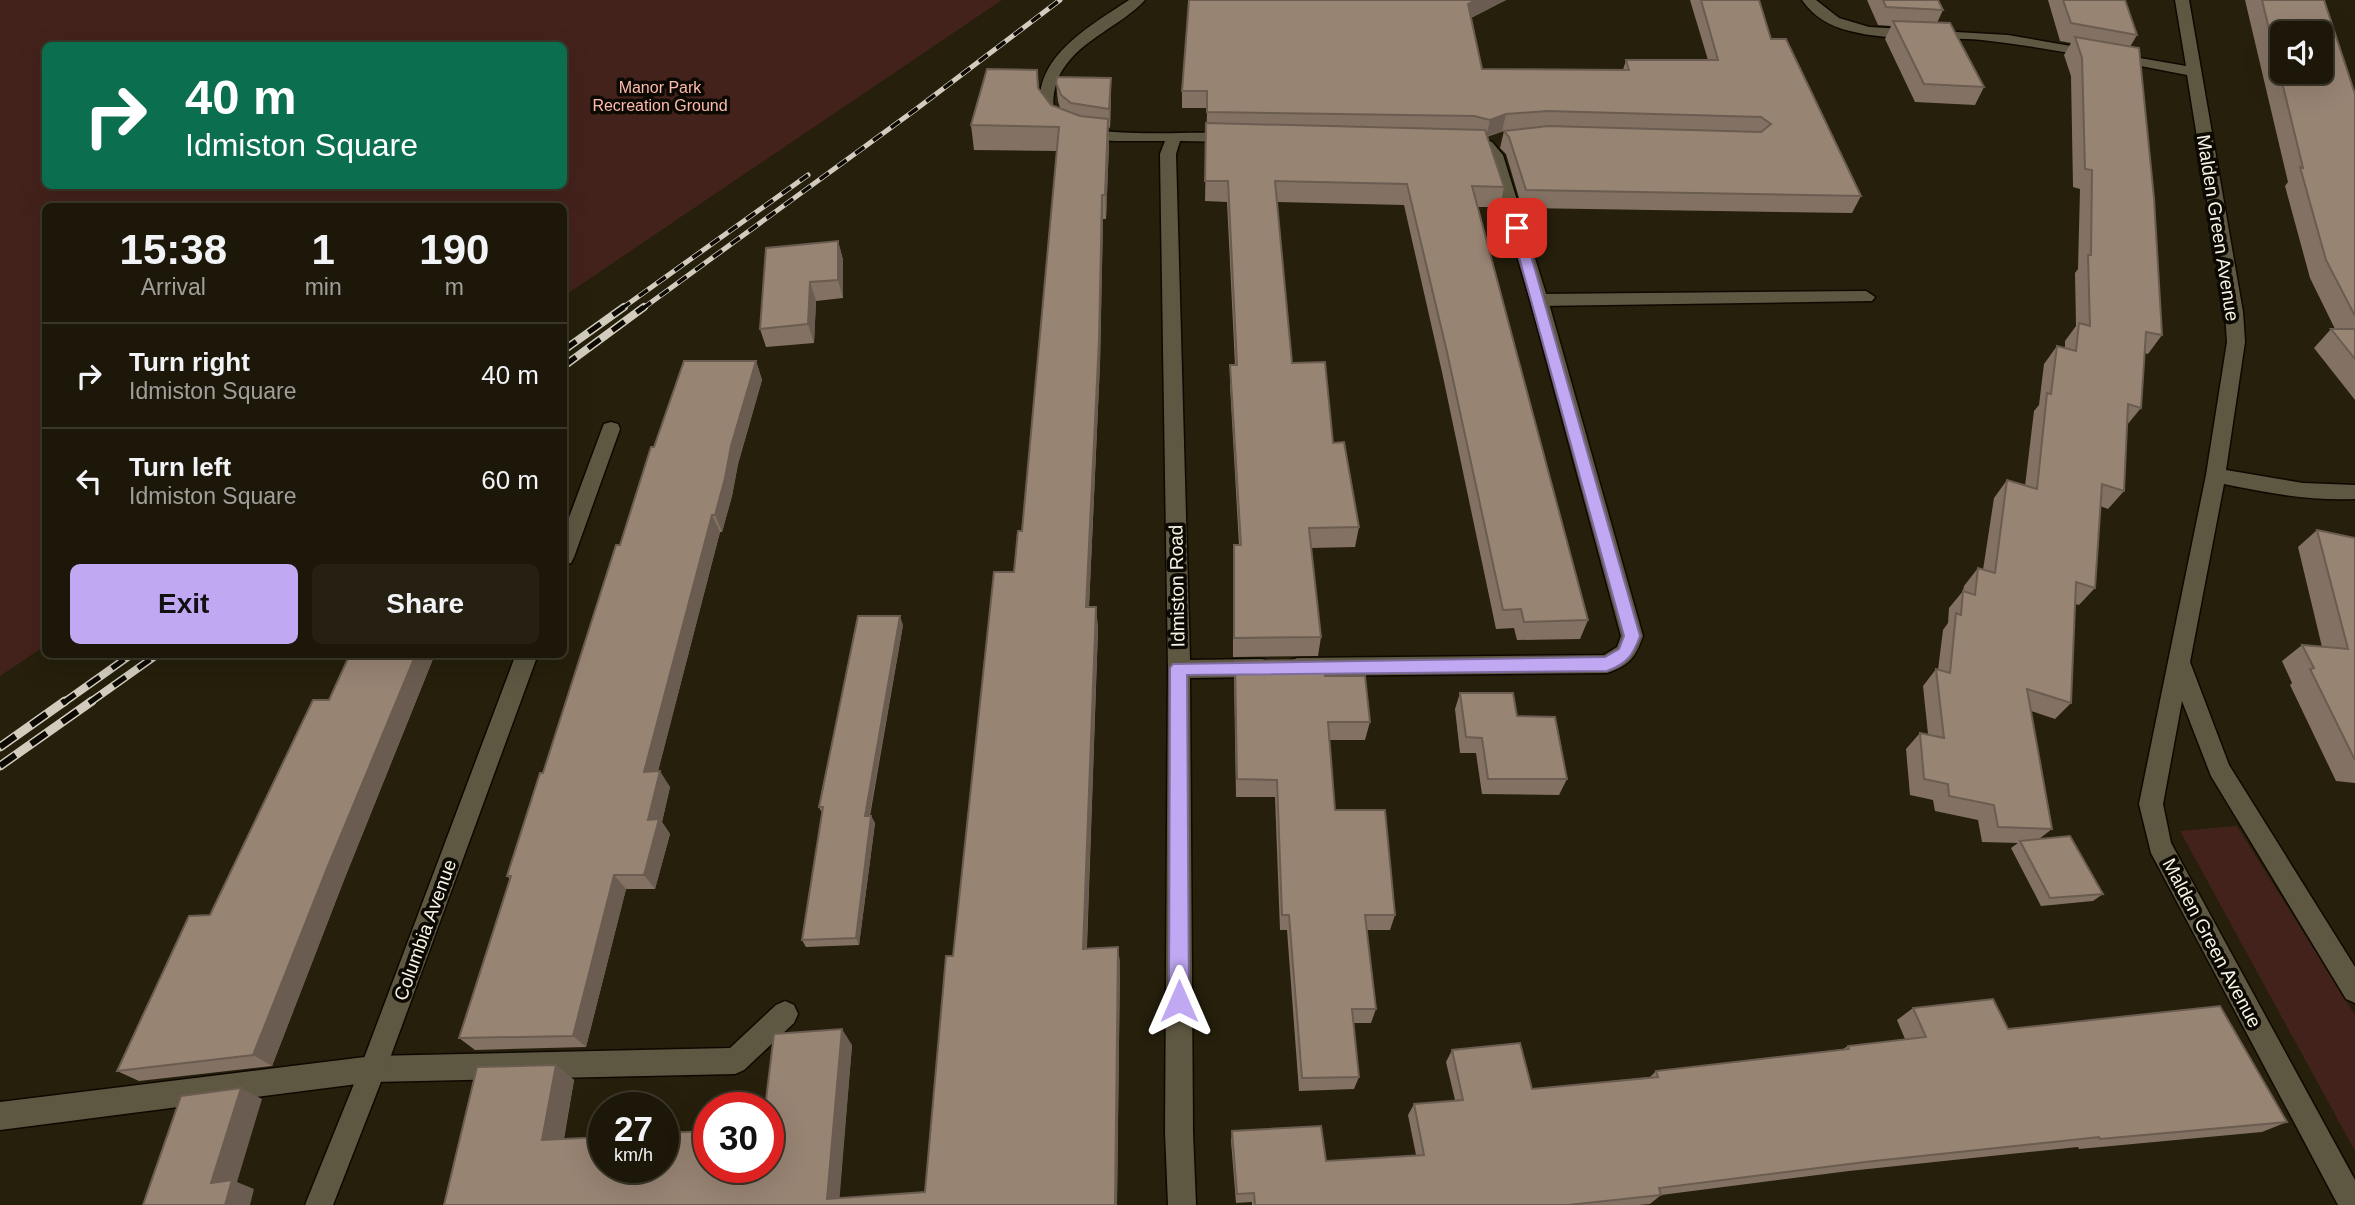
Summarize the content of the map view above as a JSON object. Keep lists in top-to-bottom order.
{
  "streets": {
    "street": ["Malden Green Avenue", "Idmiston Road", "Columbia Avenue"]
  },
  "parks": ["Manor Park Recreation Ground"],
  "page": {
    "turn": ["40 m", "Idmiston Square"],
    "eta": [
      "15:38",
      "Arrival",
      "1",
      "min",
      "190",
      "m"
    ],
    "list": [
      {
        "name": "Turn right",
        "note": "Idmiston Square",
        "value": "40 m"
      },
      {
        "name": "Turn left",
        "note": "Idmiston Square",
        "value": "60 m"
      }
    ],
    "buttons": ["Exit", "Share"],
    "speed": "27 km/h",
    "limit": "30"
  }
}
